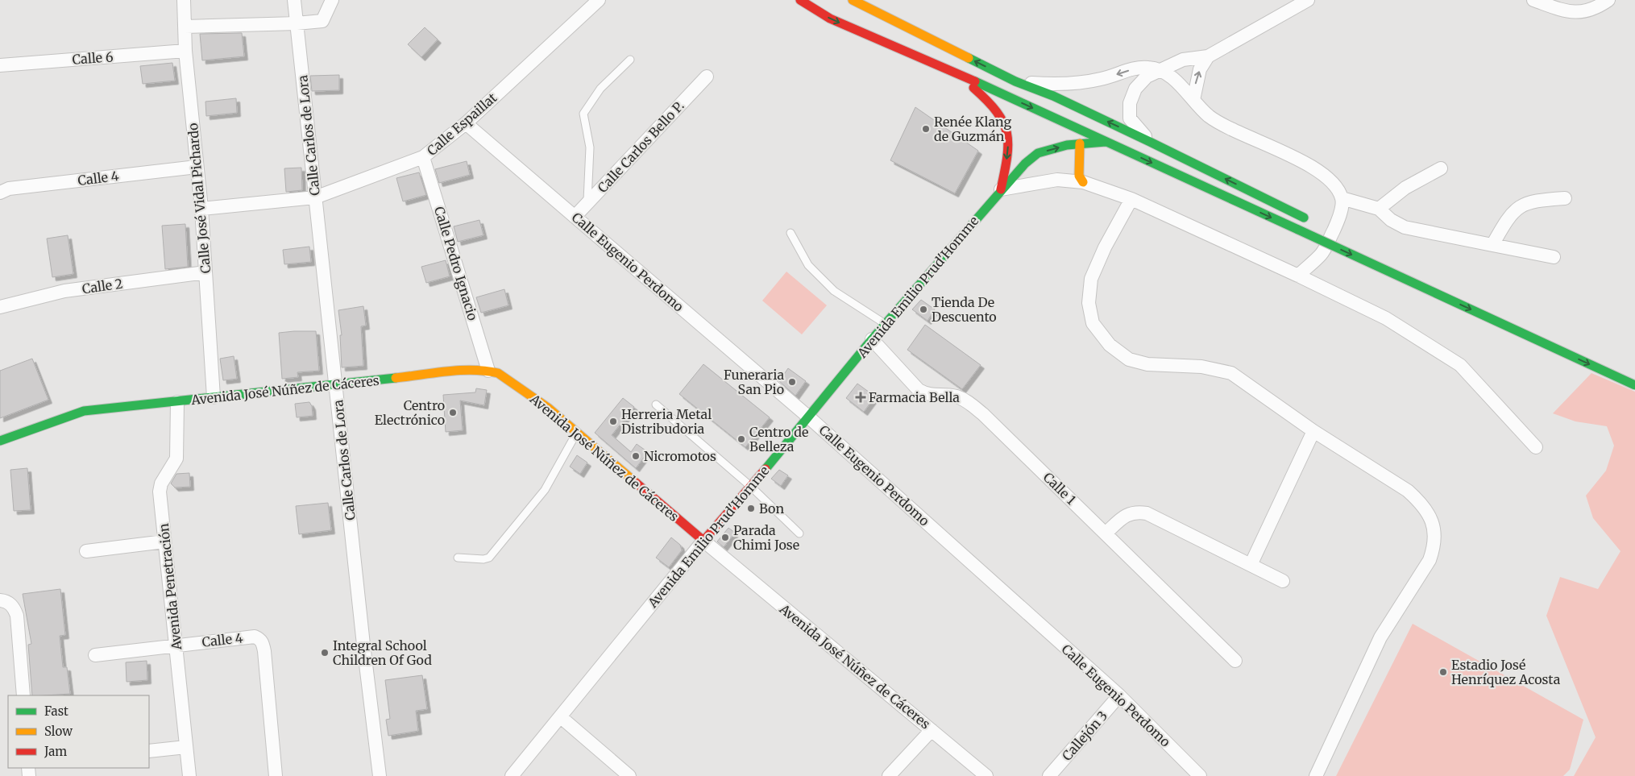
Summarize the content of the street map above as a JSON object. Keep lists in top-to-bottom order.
{
  "streets": {
    "main road": ["Avenida Emilio Prud'Homme", "Avenida José Núñez de Cáceres"],
    "street": [
      "Calle 6",
      "Calle Espaillat",
      "Calle Carlos de Lora",
      "Calle Carlos Bello P.",
      "Calle 4",
      "Calle José Vidal Pichardo",
      "Calle Eugenio Perdomo",
      "Calle Pedro Ignacio",
      "Calle 2",
      "Calle 1",
      "Avenida Penetración",
      "Callejón 3"
    ]
  },
  "crossings": [
    ["Calle 6", "Calle José Vidal Pichardo"],
    ["Calle Espaillat", "Calle Carlos de Lora"],
    ["Calle Espaillat", "Calle José Vidal Pichardo"],
    ["Calle Espaillat", "Calle Eugenio Perdomo"],
    ["Calle Espaillat", "Calle Pedro Ignacio"],
    ["Calle Carlos de Lora", "Avenida José Núñez de Cáceres"],
    ["Calle Carlos Bello P.", "Calle Eugenio Perdomo"],
    ["Calle 4", "Calle José Vidal Pichardo"],
    ["Calle 4", "Avenida Penetración"],
    ["Calle José Vidal Pichardo", "Calle 2"],
    ["Calle José Vidal Pichardo", "Avenida José Núñez de Cáceres"],
    ["Calle Eugenio Perdomo", "Avenida Emilio Prud'Homme"],
    ["Calle Eugenio Perdomo", "Callejón 3"],
    ["Calle Pedro Ignacio", "Avenida José Núñez de Cáceres"],
    ["Avenida Emilio Prud'Homme", "Avenida José Núñez de Cáceres"],
    ["Avenida Emilio Prud'Homme", "Calle 1"],
    ["Avenida José Núñez de Cáceres", "Avenida Penetración"]
  ],
  "places": {
    "other": [
      "Renée Klang de Guzmán",
      "Tienda De Descuento",
      "Funeraria San Pio",
      "Centro Electrónico",
      "Herreria Metal Distribudoria",
      "Centro de Belleza",
      "Nicromotos",
      "Bon",
      "Parada Chimi Jose",
      "Integral School Children Of God",
      "Estadio José Henríquez Acosta"
    ],
    "health": ["Farmacia Bella"]
  },
  "legend": ["Fast", "Slow", "Jam"]
}
